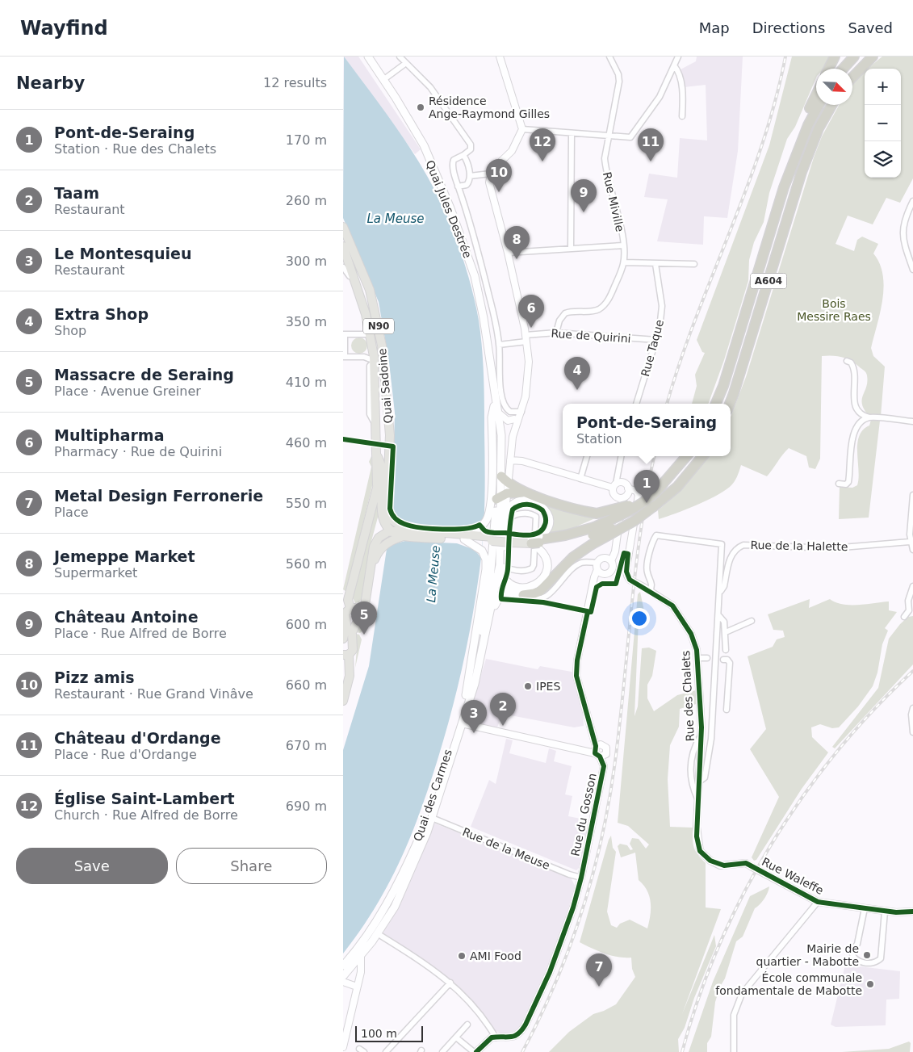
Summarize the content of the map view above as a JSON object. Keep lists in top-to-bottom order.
{
  "streets": {
    "highway": ["A604"],
    "main road": [
      "Quai Jules Destrée",
      "N90",
      "Quai Sadoine",
      "Quai des Carmes"
    ],
    "street": [
      "Rue Miville",
      "Rue de Quirini",
      "Rue Taque",
      "Rue de la Halette",
      "Rue des Chalets",
      "Rue du Gosson",
      "Rue de la Meuse",
      "Rue Waleffe"
    ]
  },
  "crossings": [
    ["Quai Jules Destrée", "Quai des Carmes"],
    ["N90", "Quai Sadoine"],
    ["Rue de Quirini", "Rue Taque"],
    ["Rue des Chalets", "Rue Waleffe"],
    ["Quai des Carmes", "Rue de la Meuse"],
    ["Rue du Gosson", "Rue de la Meuse"]
  ],
  "water": ["La Meuse"],
  "parks": ["Bois Messire Raes"],
  "places": [
    "Résidence Ange-Raymond Gilles",
    "IPES",
    "Mairie de quartier - Mabotte",
    "AMI Food",
    "École communale fondamentale de Mabotte"
  ],
  "scale_bar": "100 m",
  "north": "bottom right",
  "page": {
    "header": "Wayfind",
    "nav": ["Map", "Directions", "Saved"],
    "heading": ["Nearby", "12 results"],
    "map_buttons": ["+", "−"],
    "list": [
      {
        "mark": "1",
        "name": "Pont-de-Seraing",
        "note": "Station · Rue des Chalets",
        "value": "170 m"
      },
      {
        "mark": "2",
        "name": "Taam",
        "note": "Restaurant",
        "value": "260 m"
      },
      {
        "mark": "3",
        "name": "Le Montesquieu",
        "note": "Restaurant",
        "value": "300 m"
      },
      {
        "mark": "4",
        "name": "Extra Shop",
        "note": "Shop",
        "value": "350 m"
      },
      {
        "mark": "5",
        "name": "Massacre de Seraing",
        "note": "Place · Avenue Greiner",
        "value": "410 m"
      },
      {
        "mark": "6",
        "name": "Multipharma",
        "note": "Pharmacy · Rue de Quirini",
        "value": "460 m"
      },
      {
        "mark": "7",
        "name": "Metal Design Ferronerie",
        "note": "Place",
        "value": "550 m"
      },
      {
        "mark": "8",
        "name": "Jemeppe Market",
        "note": "Supermarket",
        "value": "560 m"
      },
      {
        "mark": "9",
        "name": "Château Antoine",
        "note": "Place · Rue Alfred de Borre",
        "value": "600 m"
      },
      {
        "mark": "10",
        "name": "Pizz amis",
        "note": "Restaurant · Rue Grand Vinâve",
        "value": "660 m"
      },
      {
        "mark": "11",
        "name": "Château d'Ordange",
        "note": "Place · Rue d'Ordange",
        "value": "670 m"
      },
      {
        "mark": "12",
        "name": "Église Saint-Lambert",
        "note": "Church · Rue Alfred de Borre",
        "value": "690 m"
      }
    ],
    "pins": [
      "11",
      "12",
      "10",
      "9",
      "8",
      "6",
      "4",
      "1",
      "5",
      "2",
      "3",
      "7"
    ],
    "popup": ["Pont-de-Seraing", "Station"],
    "buttons": ["Save", "Share"],
    "scale": "100 m"
  }
}
